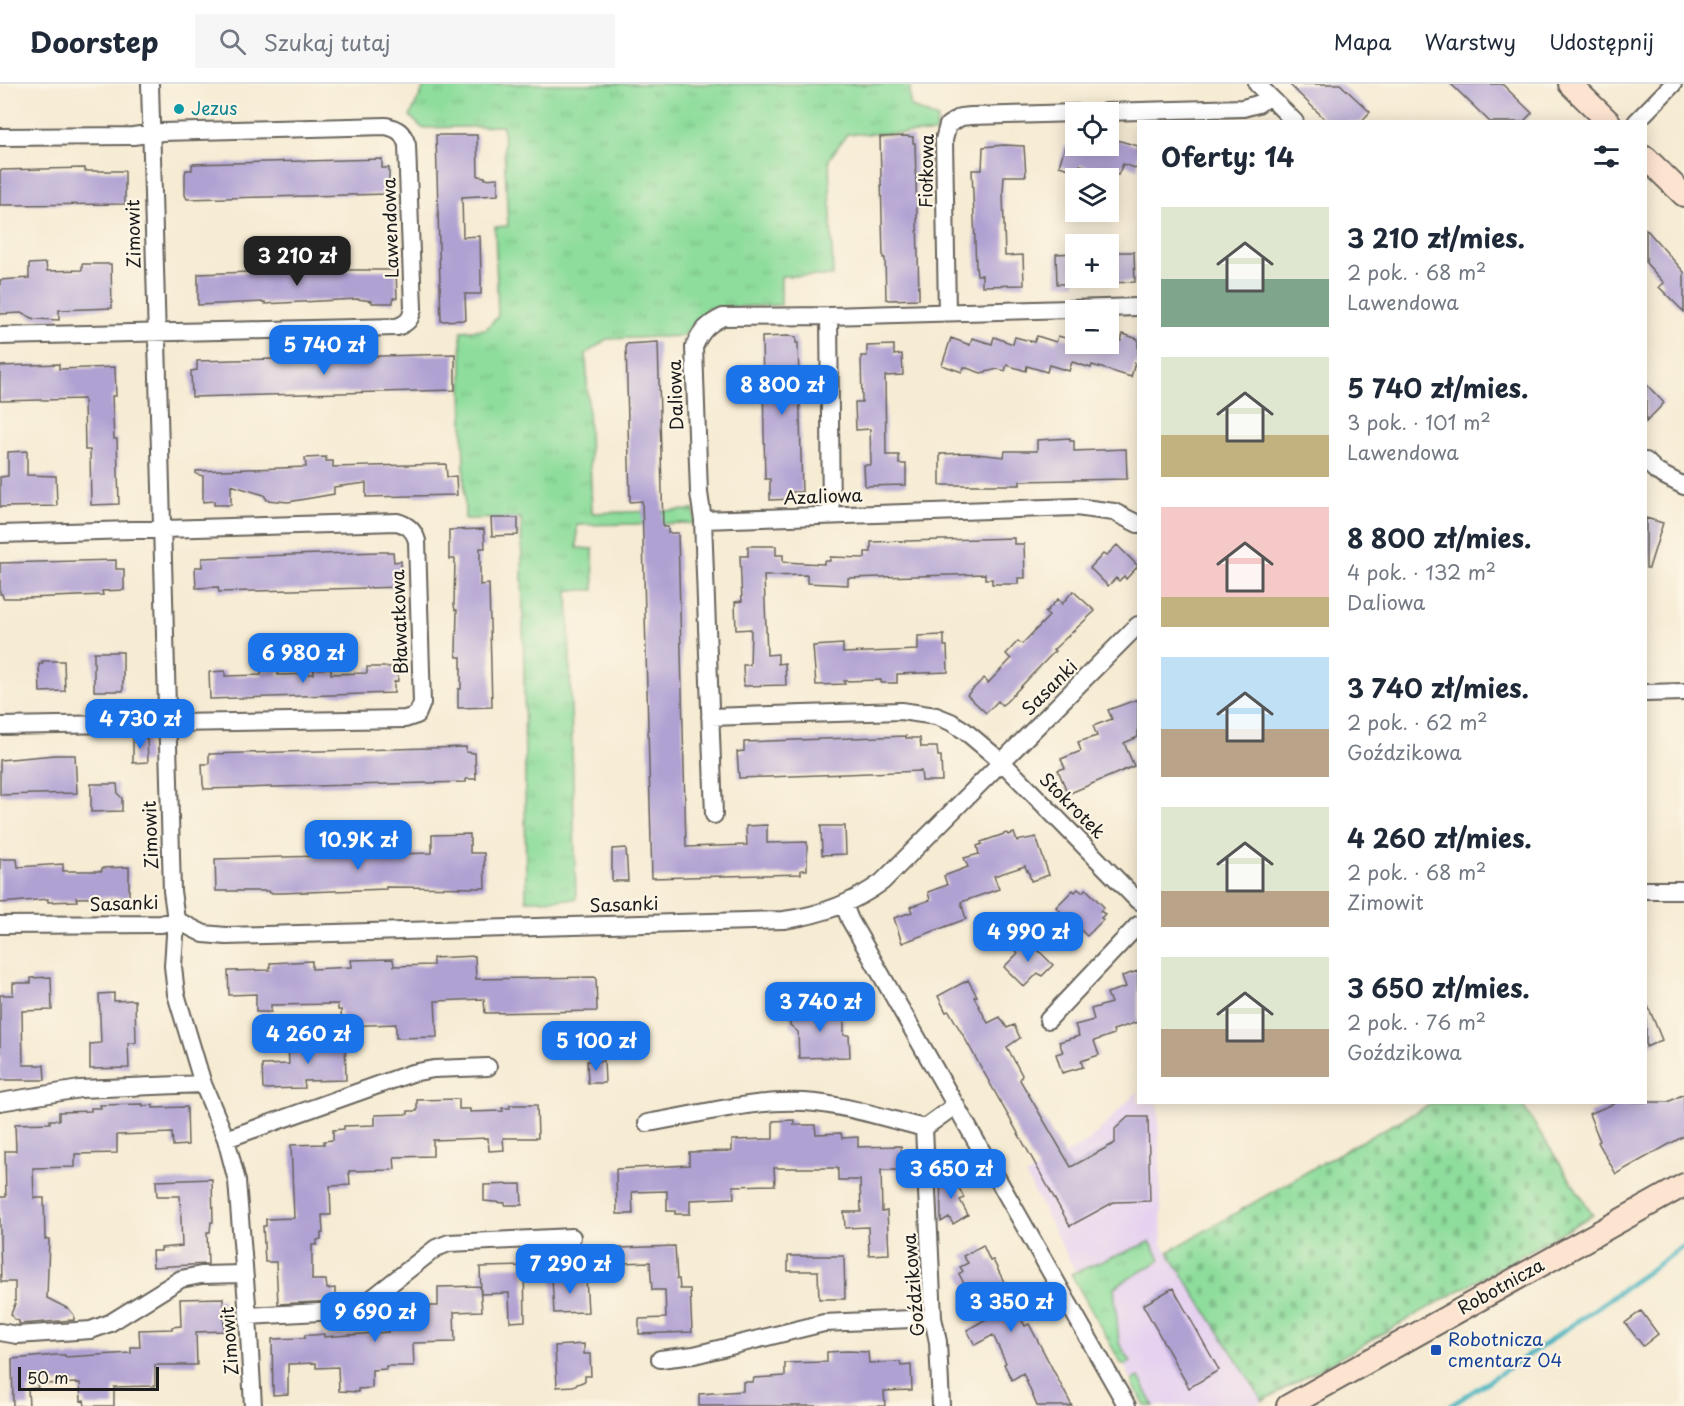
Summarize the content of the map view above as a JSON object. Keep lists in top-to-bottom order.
{
  "streets": {
    "street": [
      "Fiołkowa",
      "Lawendowa",
      "Zimowit",
      "Daliowa",
      "Azaliowa",
      "Bławatkowa",
      "Sasanki",
      "Stokrotek",
      "Goździkowa",
      "Robotnicza"
    ]
  },
  "crossings": [
    ["Fiołkowa", "Daliowa"],
    ["Lawendowa", "Zimowit"],
    ["Zimowit", "Bławatkowa"],
    ["Zimowit", "Sasanki"],
    ["Daliowa", "Azaliowa"],
    ["Sasanki", "Stokrotek"]
  ],
  "places": {
    "other": ["Jezus"],
    "transit": ["Robotnicza cmentarz 04"]
  },
  "scale_bar": "50 m",
  "page": {
    "header": "Doorstep",
    "search": "Szukaj tutaj",
    "nav": ["Mapa", "Warstwy", "Udostępnij"],
    "map_buttons": ["+", "−"],
    "heading": "Oferty: 14",
    "list": [
      {
        "name": "3 210 zł/mies.",
        "note": "2 pok. · 68 m² · Lawendowa"
      },
      {
        "name": "5 740 zł/mies.",
        "note": "3 pok. · 101 m² · Lawendowa"
      },
      {
        "name": "8 800 zł/mies.",
        "note": "4 pok. · 132 m² · Daliowa"
      },
      {
        "name": "3 740 zł/mies.",
        "note": "2 pok. · 62 m² · Goździkowa"
      },
      {
        "name": "4 260 zł/mies.",
        "note": "2 pok. · 68 m² · Zimowit"
      },
      {
        "name": "3 650 zł/mies.",
        "note": "2 pok. · 76 m² · Goździkowa"
      }
    ],
    "price": [
      "3 210 zł",
      "5 740 zł",
      "8 800 zł",
      "6 980 zł",
      "4 730 zł",
      "10.9K zł",
      "4 990 zł",
      "3 740 zł",
      "4 260 zł",
      "5 100 zł",
      "3 650 zł",
      "7 290 zł",
      "3 350 zł",
      "9 690 zł"
    ],
    "scale": "50 m"
  }
}
